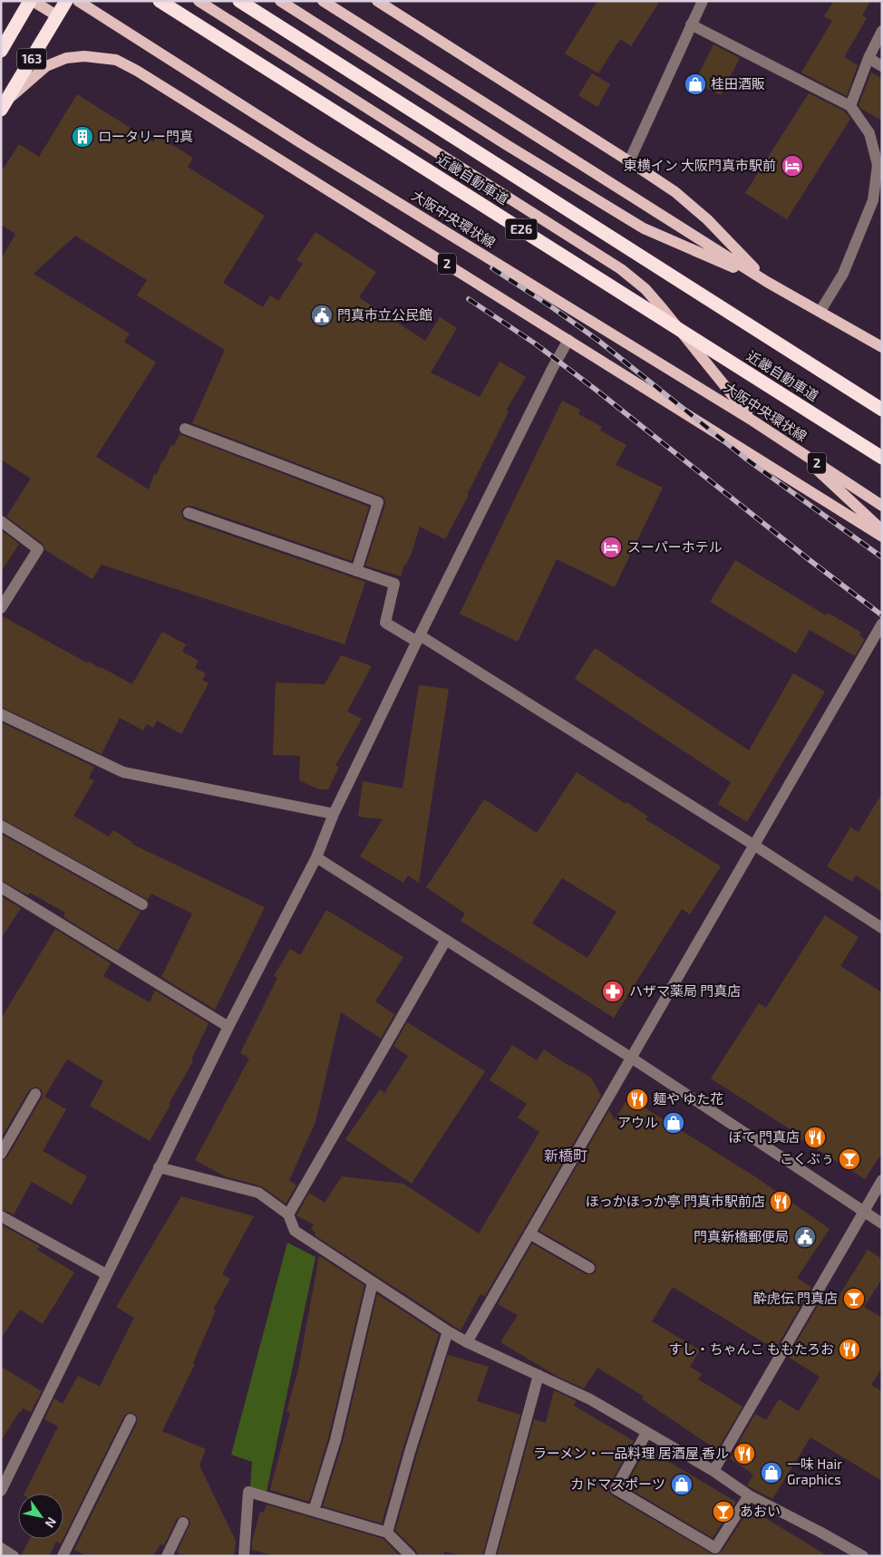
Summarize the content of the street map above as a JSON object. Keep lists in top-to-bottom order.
{
  "streets": {
    "highway": ["163", "近畿自動車道", "E26"],
    "main road": ["大阪中央環状線", "2"]
  },
  "crossings": [
    ["163", "2"]
  ],
  "districts": ["新橋町"],
  "places": {
    "shop": [
      "桂田酒販",
      "アウル",
      "一味 Hair Graphics",
      "カドマスポーツ"
    ],
    "building": ["ロータリー門真"],
    "hotel": ["東横イン 大阪門真市駅前", "スーパーホテル"],
    "public building": ["門真市立公民館", "門真新橋郵便局"],
    "pharmacy": ["ハザマ薬局 門真店"],
    "restaurant": [
      "麺や ゆた花",
      "ぼて 門真店",
      "ほっかほっか亭 門真市駅前店",
      "すし・ちゃんこ ももたろお",
      "ラーメン・一品料理 居酒屋 香ル"
    ],
    "bar": ["こくぶぅ", "酔虎伝 門真店", "あおい"]
  },
  "north": "bottom right"
}
